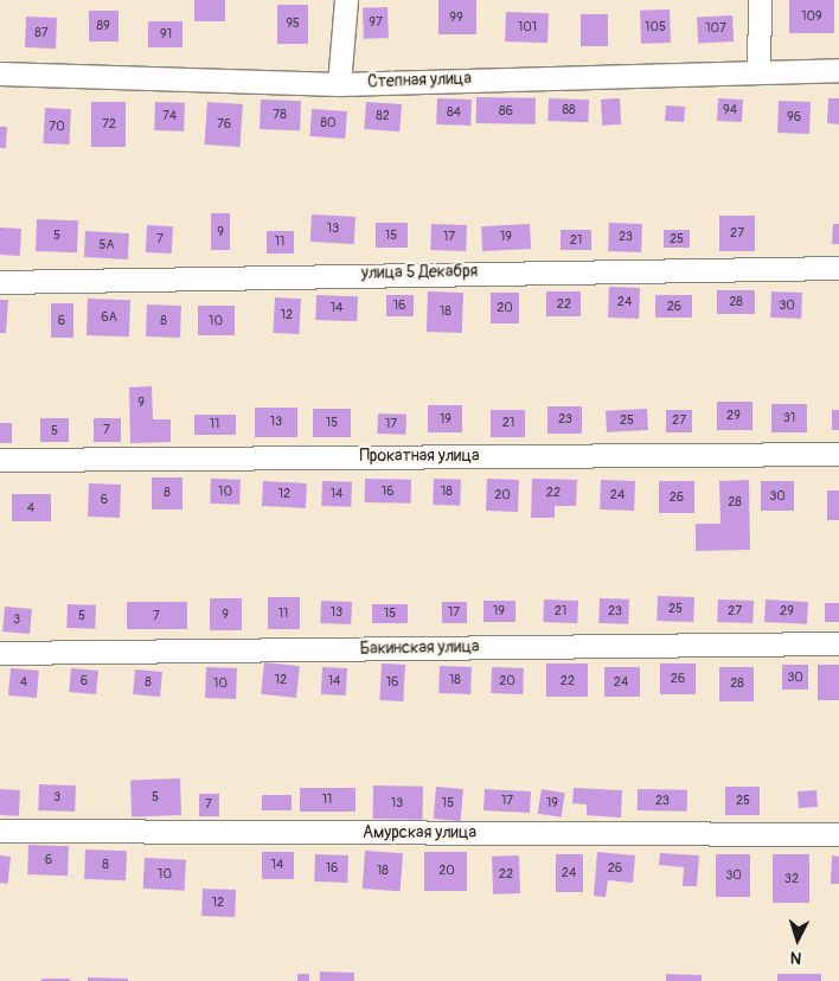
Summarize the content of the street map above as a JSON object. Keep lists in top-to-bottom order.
{
  "streets": {
    "street": [
      "Степная улица",
      "улица 5 Декабря",
      "Прокатная улица",
      "Бакинская улица",
      "Амурская улица"
    ]
  },
  "house_numbers": [
    "109",
    "99",
    "97",
    "95",
    "89",
    "101",
    "105",
    "107",
    "87",
    "91",
    "88",
    "94",
    "86",
    "84",
    "78",
    "74",
    "82",
    "96",
    "80",
    "72",
    "76",
    "70",
    "13",
    "9",
    "27",
    "5",
    "15",
    "17",
    "19",
    "23",
    "7",
    "25",
    "21",
    "11",
    "5А",
    "24",
    "28",
    "22",
    "16",
    "30",
    "26",
    "14",
    "20",
    "18",
    "12",
    "6А",
    "6",
    "8",
    "10",
    "9",
    "29",
    "31",
    "19",
    "23",
    "25",
    "27",
    "13",
    "15",
    "21",
    "11",
    "17",
    "7",
    "5",
    "10",
    "16",
    "18",
    "8",
    "22",
    "12",
    "14",
    "20",
    "24",
    "30",
    "26",
    "6",
    "28",
    "4",
    "25",
    "19",
    "21",
    "23",
    "27",
    "29",
    "13",
    "17",
    "11",
    "15",
    "9",
    "5",
    "7",
    "3",
    "30",
    "26",
    "12",
    "18",
    "6",
    "14",
    "20",
    "22",
    "4",
    "8",
    "16",
    "24",
    "10",
    "28",
    "3",
    "5",
    "11",
    "17",
    "23",
    "25",
    "13",
    "15",
    "19",
    "7",
    "6",
    "8",
    "14",
    "16",
    "26",
    "18",
    "20",
    "24",
    "10",
    "22",
    "30",
    "32",
    "12"
  ],
  "north": "bottom"
}
